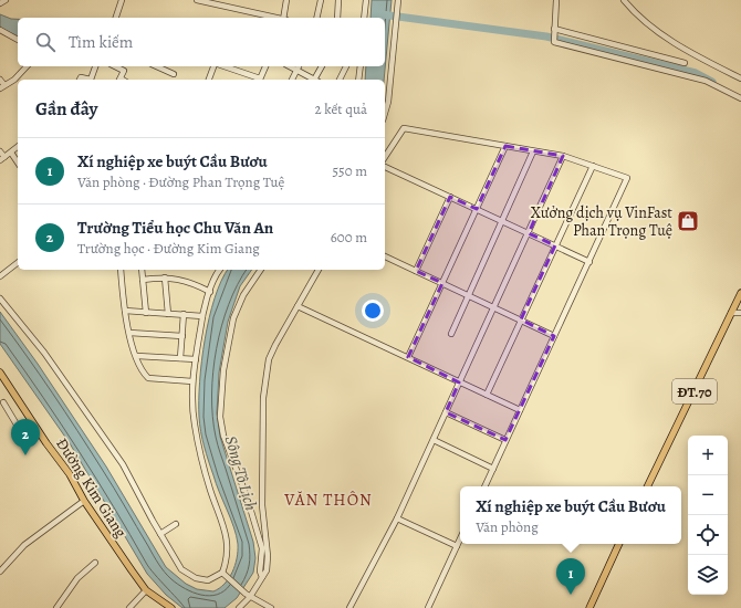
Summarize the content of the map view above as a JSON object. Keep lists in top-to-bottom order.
{
  "streets": {
    "main road": ["ĐT.70", "Đường Kim Giang"]
  },
  "districts": ["VĂN THÔN"],
  "water": ["Sông Tô Lịch"],
  "places": {
    "shop": ["Xưởng dịch vụ VinFast Phan Trọng Tuệ"]
  },
  "page": {
    "search": "Tìm kiếm",
    "heading": ["Gần đây", "2 kết quả"],
    "list": [
      {
        "mark": "1",
        "name": "Xí nghiệp xe buýt Cầu Bươu",
        "note": "Văn phòng · Đường Phan Trọng Tuệ",
        "value": "550 m"
      },
      {
        "mark": "2",
        "name": "Trường Tiểu học Chu Văn An",
        "note": "Trường học · Đường Kim Giang",
        "value": "600 m"
      }
    ],
    "pins": ["2", "1"],
    "map_buttons": ["+", "−"],
    "popup": ["Xí nghiệp xe buýt Cầu Bươu", "Văn phòng"]
  }
}
